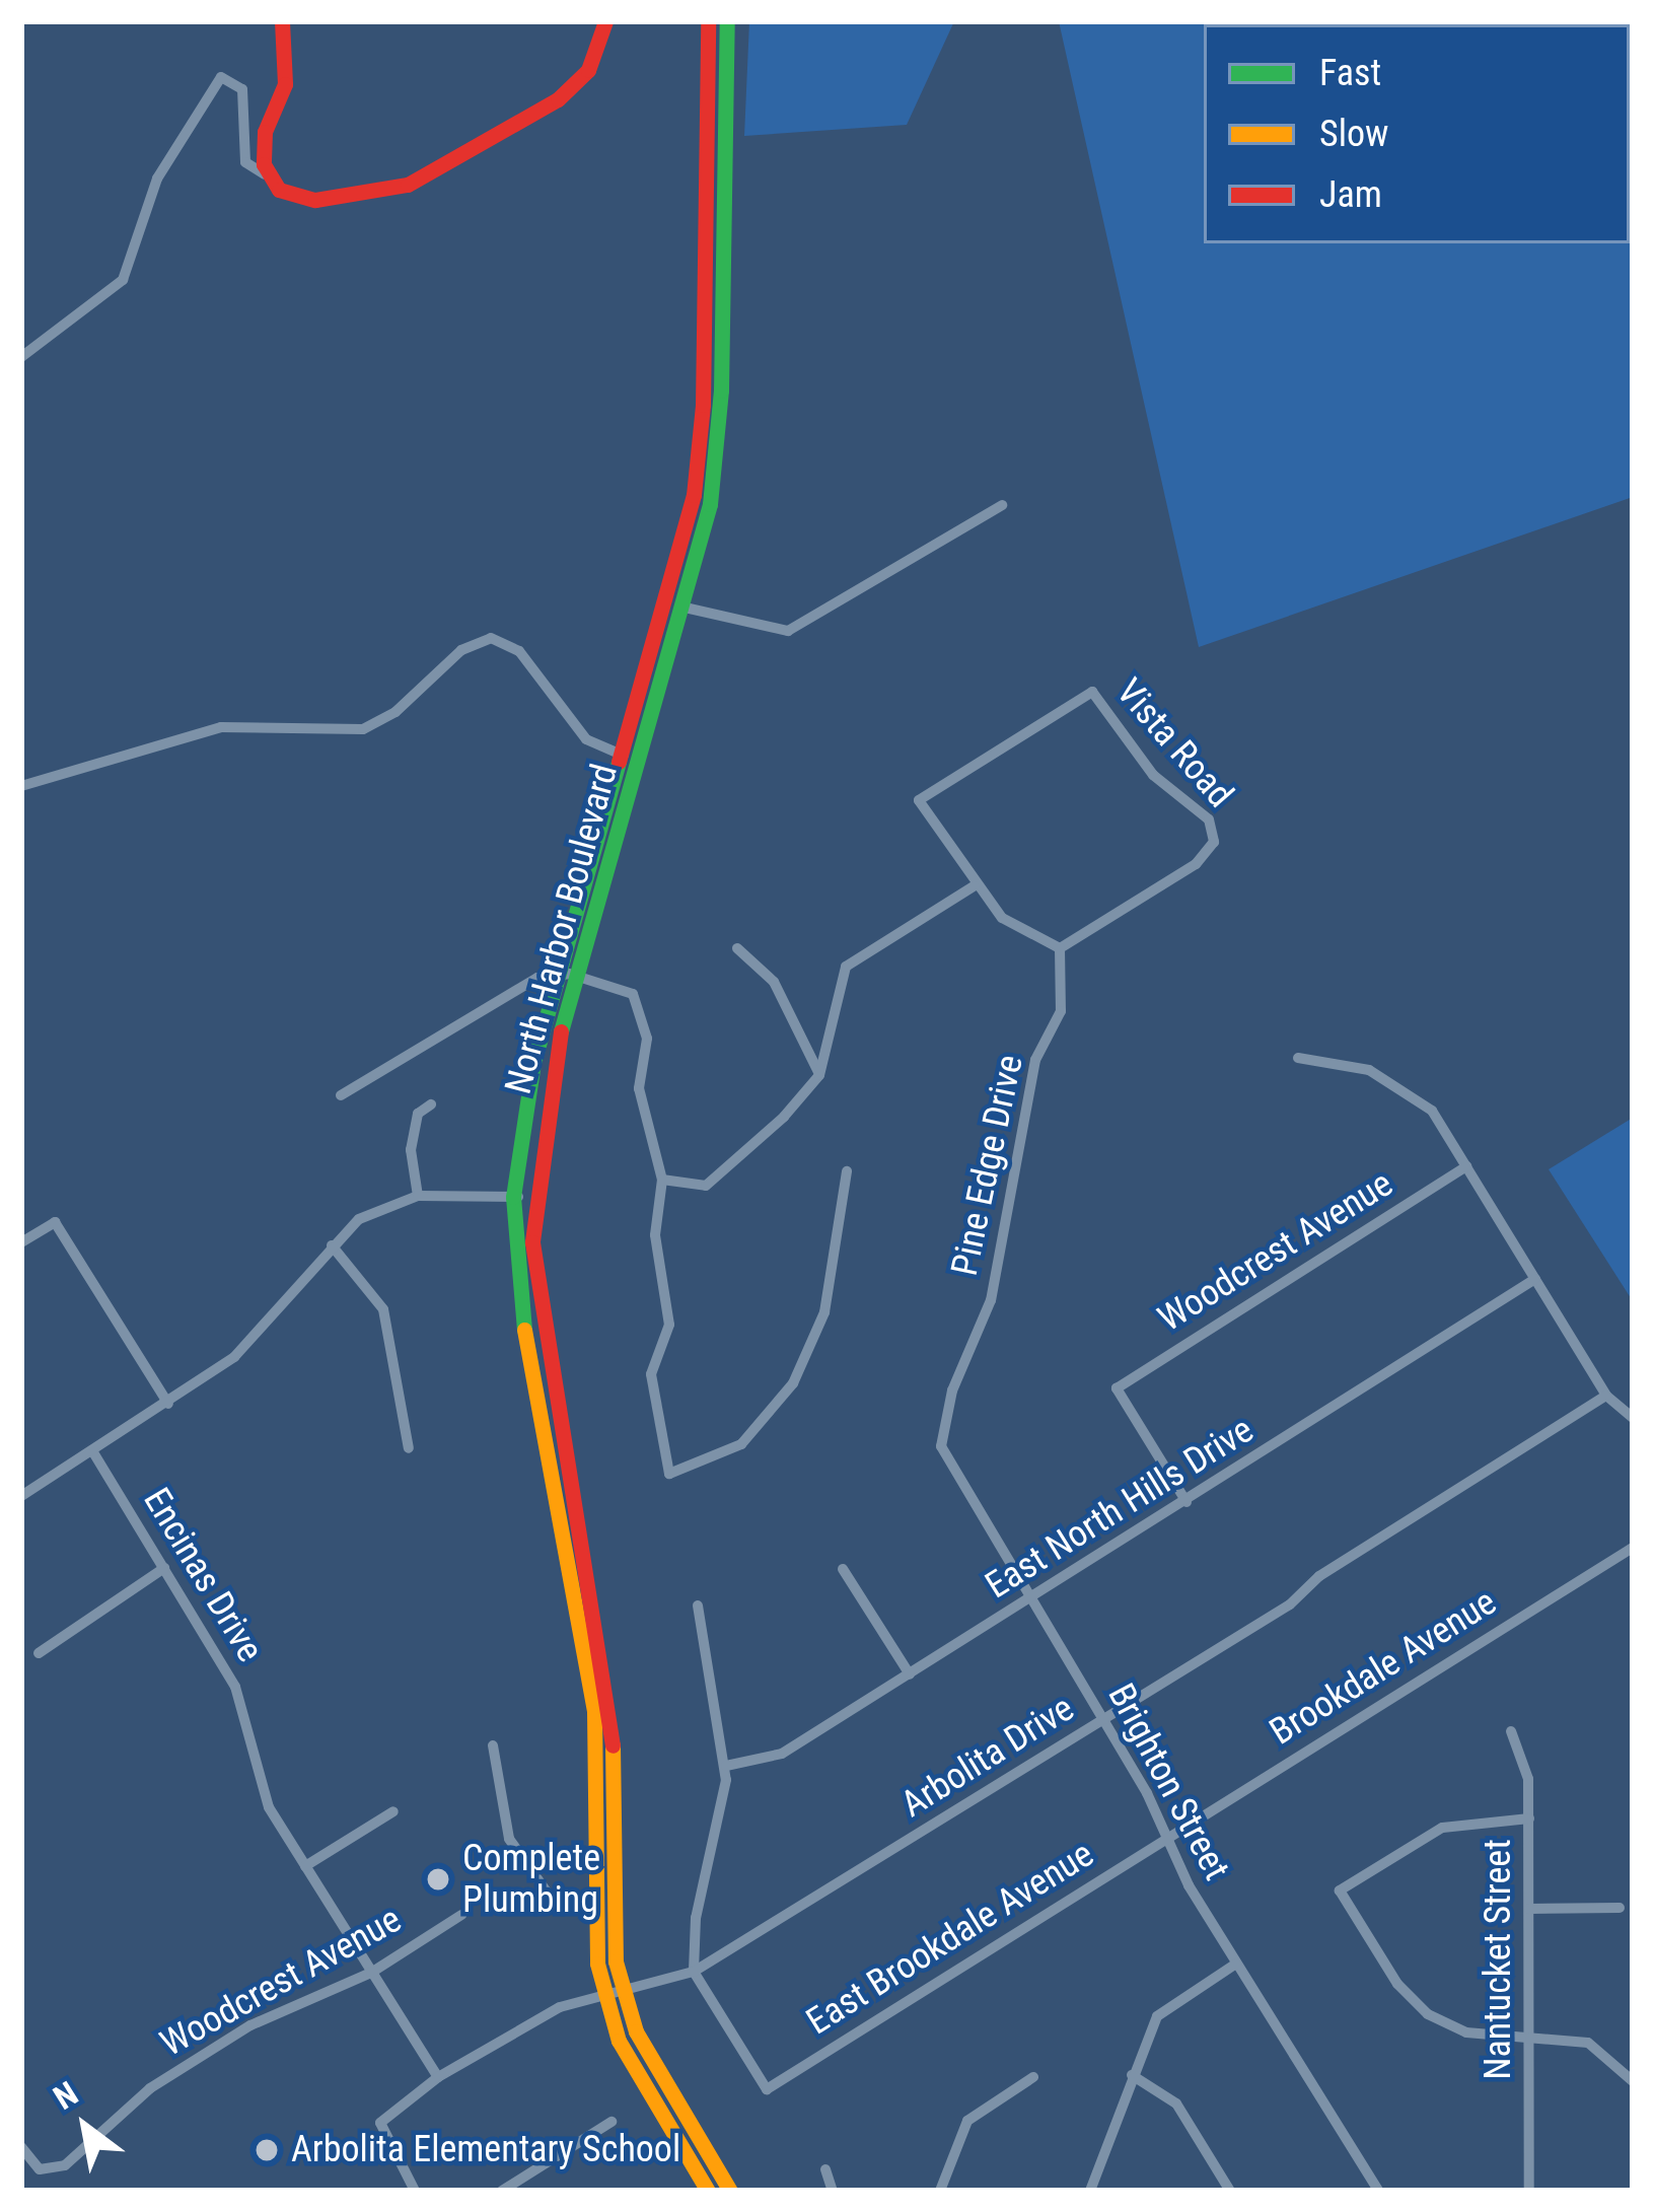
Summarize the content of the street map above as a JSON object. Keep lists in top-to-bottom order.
{
  "streets": {
    "main road": ["North Harbor Boulevard"],
    "street": [
      "Vista Road",
      "Pine Edge Drive",
      "Woodcrest Avenue",
      "East North Hills Drive",
      "Encinas Drive",
      "Brookdale Avenue",
      "Arbolita Drive",
      "Brighton Street",
      "East Brookdale Avenue",
      "Nantucket Street"
    ]
  },
  "crossings": [
    ["Vista Road", "Pine Edge Drive"],
    ["North Harbor Boulevard", "Arbolita Drive"],
    ["Pine Edge Drive", "Brighton Street"],
    ["Woodcrest Avenue", "East North Hills Drive"],
    ["Woodcrest Avenue", "Encinas Drive"],
    ["East North Hills Drive", "Brighton Street"],
    ["Encinas Drive", "Arbolita Drive"],
    ["Brookdale Avenue", "Brighton Street"],
    ["Brookdale Avenue", "East Brookdale Avenue"],
    ["Arbolita Drive", "Brighton Street"],
    ["Arbolita Drive", "East Brookdale Avenue"],
    ["Brighton Street", "East Brookdale Avenue"]
  ],
  "places": ["Complete Plumbing", "Arbolita Elementary School"],
  "legend": ["Fast", "Slow", "Jam"],
  "north": "top left"
}
